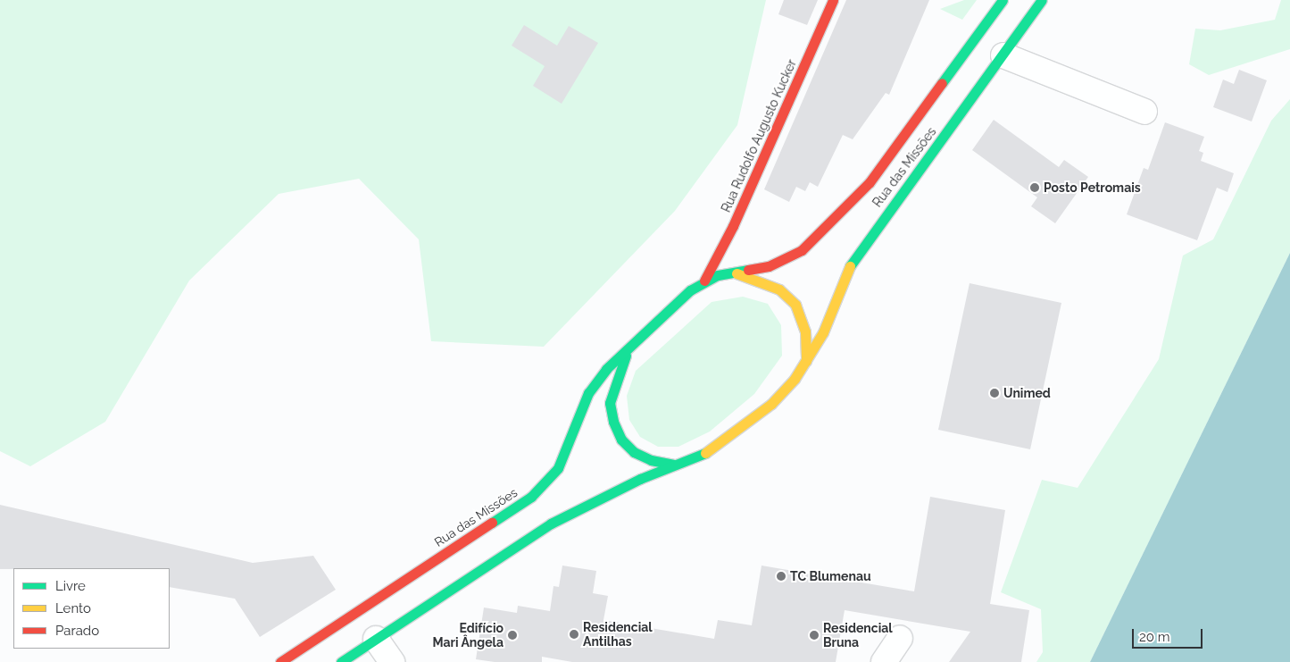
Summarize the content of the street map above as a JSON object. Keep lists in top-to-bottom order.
{
  "streets": {
    "main road": ["Rua Rudolfo Augusto Kucker", "Rua das Missões"]
  },
  "crossings": [
    ["Rua Rudolfo Augusto Kucker", "Rua das Missões"]
  ],
  "places": [
    "Posto Petromais",
    "Unimed",
    "TC Blumenau",
    "Residencial Antilhas",
    "Edifício Mari Ângela",
    "Residencial Bruna"
  ],
  "legend": ["Livre", "Lento", "Parado"],
  "scale_bar": "20 m"
}
